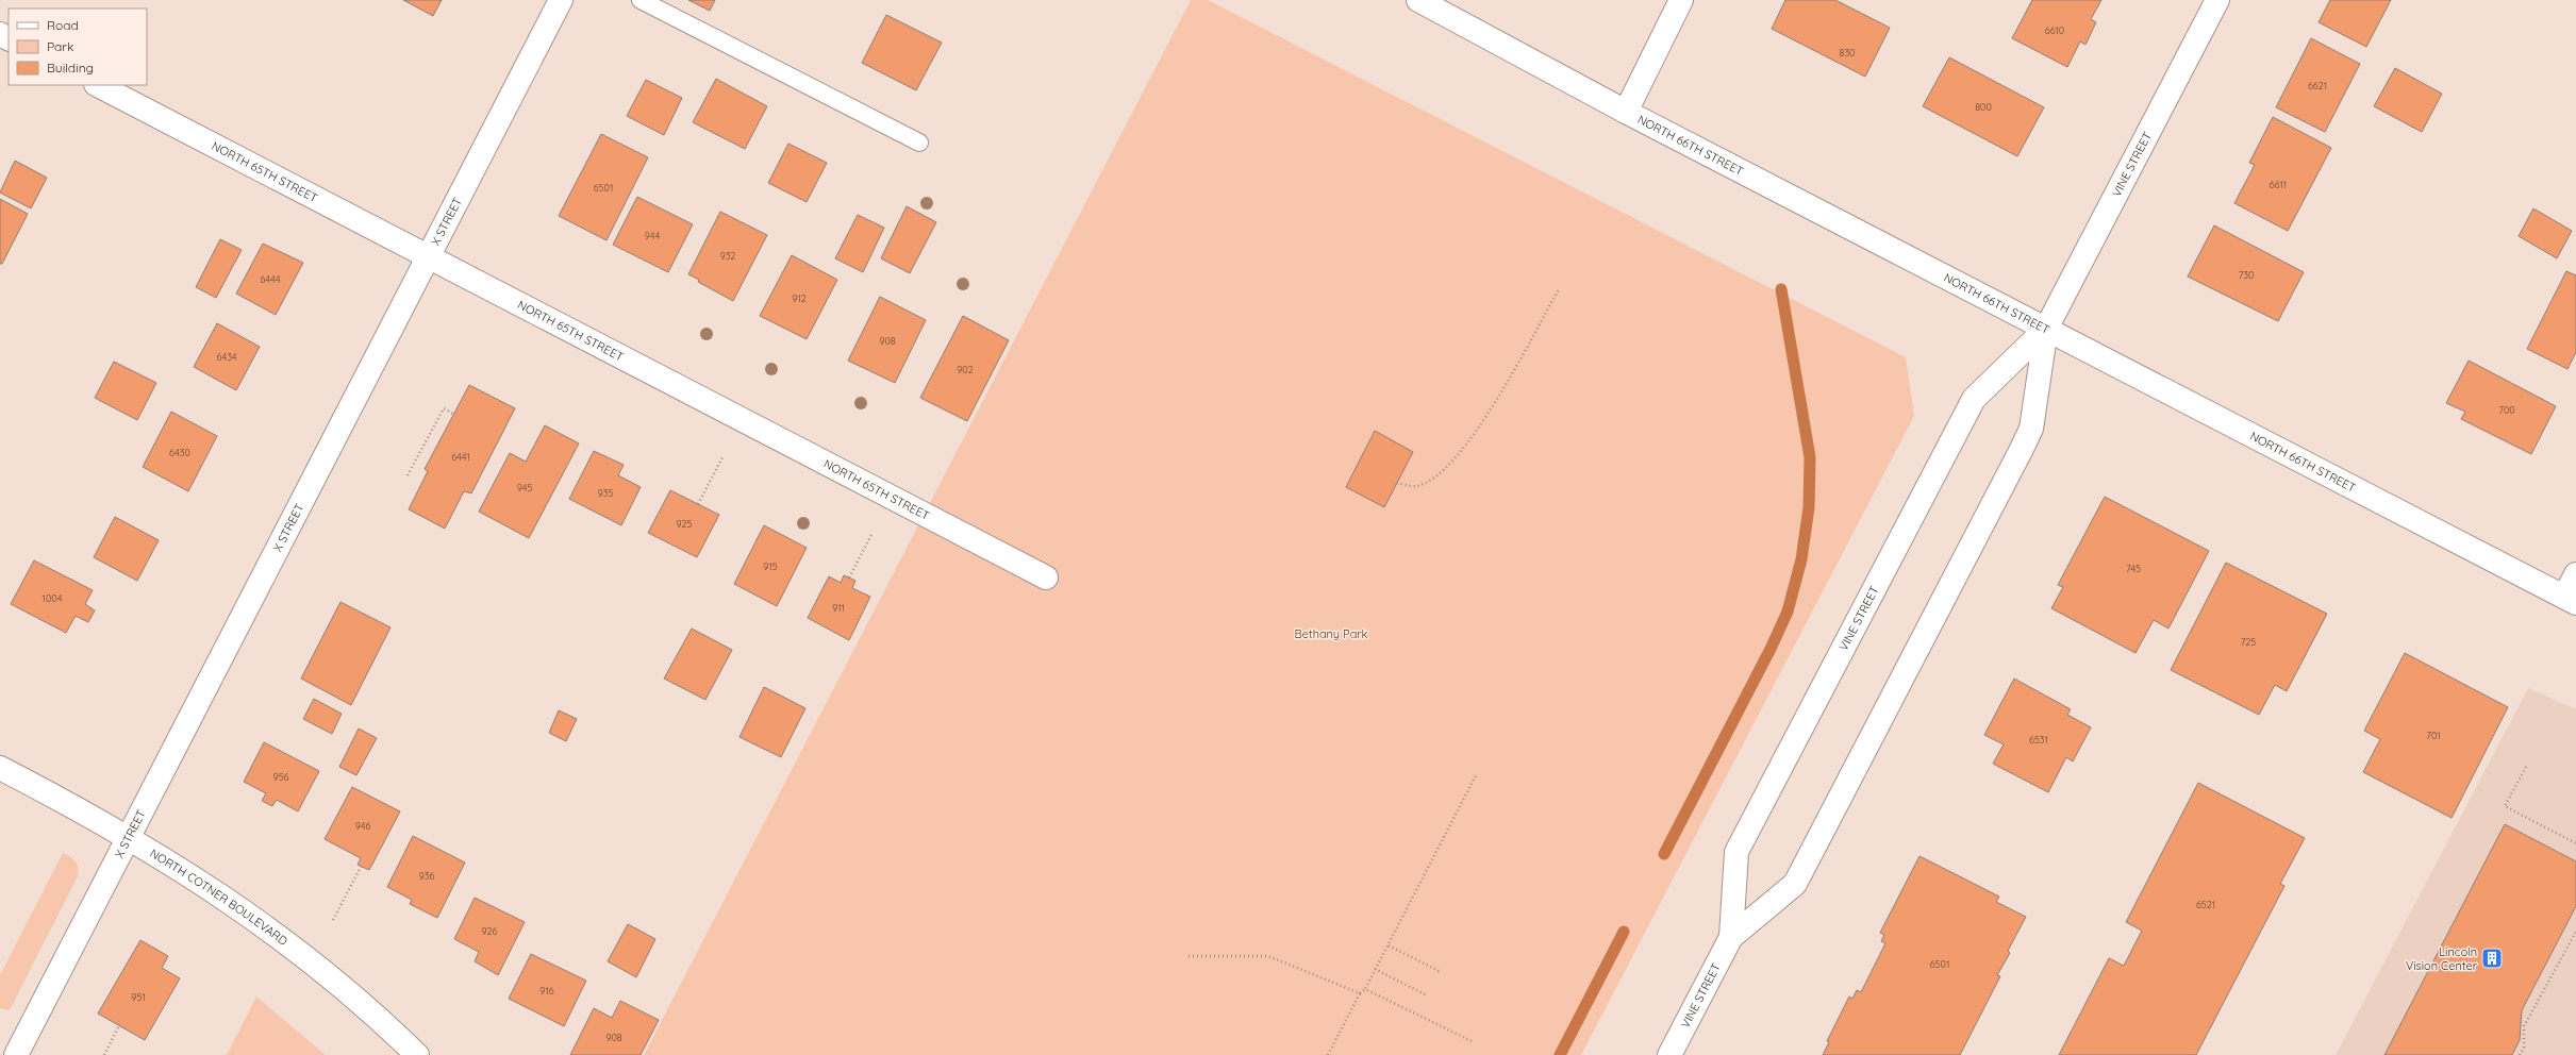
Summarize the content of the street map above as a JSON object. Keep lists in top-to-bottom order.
{
  "streets": {
    "main road": [
      "NORTH 66TH STREET",
      "VINE STREET",
      "NORTH 65TH STREET",
      "X STREET",
      "NORTH COTNER BOULEVARD"
    ]
  },
  "crossings": [
    ["NORTH 66TH STREET", "VINE STREET"],
    ["NORTH 65TH STREET", "X STREET"],
    ["X STREET", "NORTH COTNER BOULEVARD"]
  ],
  "parks": ["Bethany Park"],
  "places": {
    "building": ["Lincoln Vision Center"]
  },
  "house_numbers": [
    "6610",
    "830",
    "6621",
    "800",
    "6611",
    "6501",
    "944",
    "932",
    "730",
    "6444",
    "912",
    "908",
    "6434",
    "902",
    "700",
    "6430",
    "6441",
    "945",
    "935",
    "925",
    "915",
    "745",
    "1004",
    "911",
    "725",
    "701",
    "6531",
    "956",
    "946",
    "936",
    "6521",
    "926",
    "6501",
    "916",
    "951",
    "908"
  ],
  "legend": ["Road", "Park", "Building"]
}
